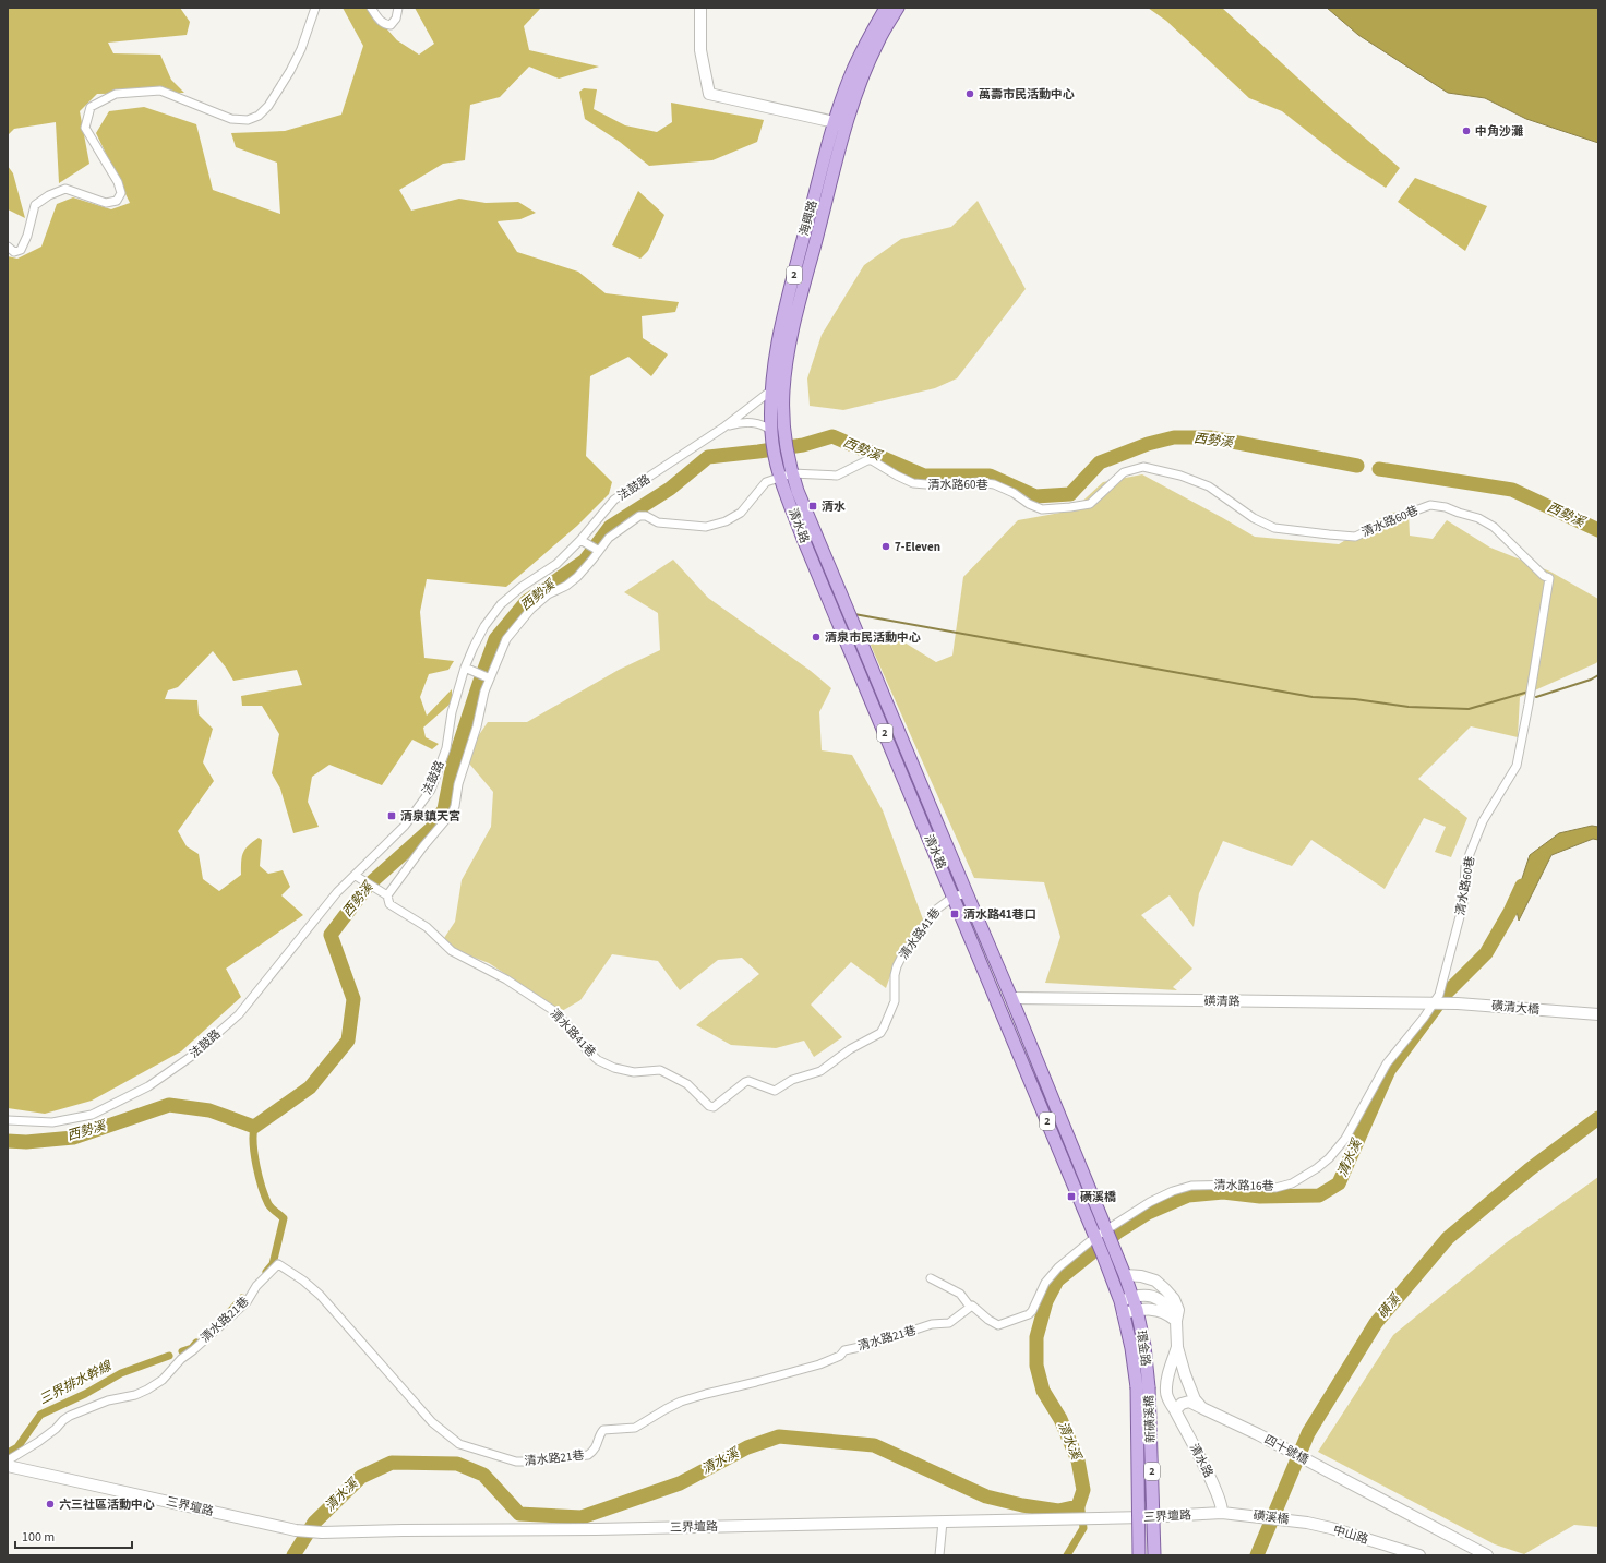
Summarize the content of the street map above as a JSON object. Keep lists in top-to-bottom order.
{
  "streets": {
    "main road": [
      "海興路",
      "2",
      "清水路",
      "環金路",
      "新磺溪橋"
    ],
    "street": [
      "清水路60巷",
      "法鼓路",
      "清水路41巷",
      "磺清路",
      "磺清大橋",
      "清水路16巷",
      "清水路21巷",
      "四十號橋",
      "三界壇路",
      "磺溪橋",
      "中山路"
    ]
  },
  "crossings": [
    ["海興路", "法鼓路"],
    ["海興路", "清水路"],
    ["2", "清水路"],
    ["2", "清水路16巷"],
    ["2", "環金路"],
    ["清水路60巷", "清水路"],
    ["清水路60巷", "磺清路"],
    ["清水路60巷", "磺清大橋"],
    ["清水路60巷", "清水路16巷"],
    ["法鼓路", "清水路41巷"],
    ["清水路", "清水路41巷"],
    ["清水路", "磺清路"],
    ["清水路", "清水路16巷"],
    ["清水路", "四十號橋"],
    ["清水路", "三界壇路"],
    ["磺清路", "磺清大橋"],
    ["磺清路", "清水路16巷"],
    ["磺清大橋", "清水路16巷"],
    ["環金路", "新磺溪橋"],
    ["三界壇路", "磺溪橋"],
    ["磺溪橋", "中山路"]
  ],
  "water": [
    "西勢溪",
    "清水溪",
    "磺溪",
    "三界排水幹線"
  ],
  "places": {
    "other": [
      "萬壽市民活動中心",
      "中角沙灘",
      "7-Eleven",
      "清泉市民活動中心",
      "六三社區活動中心"
    ],
    "transit": [
      "清水",
      "清泉鎮天宮",
      "清水路41巷口",
      "磺溪橋"
    ]
  },
  "scale_bar": "100 m"
}
